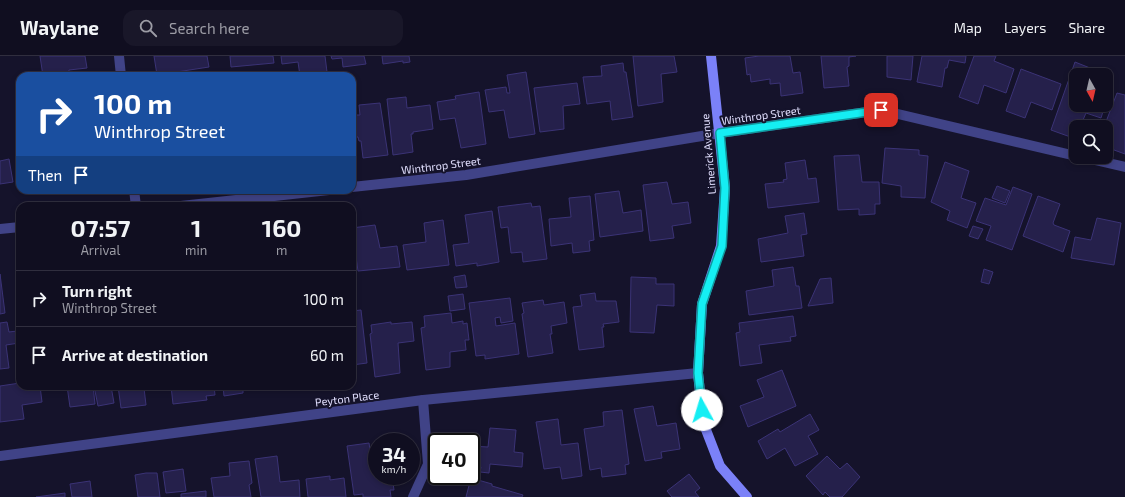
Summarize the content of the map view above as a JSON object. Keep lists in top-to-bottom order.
{
  "streets": {
    "street": ["Winthrop Street", "Limerick Avenue", "Peyton Place"]
  },
  "crossings": [
    ["Winthrop Street", "Limerick Avenue"],
    ["Limerick Avenue", "Peyton Place"]
  ],
  "north": "bottom",
  "page": {
    "header": "Waylane",
    "search": "Search here",
    "nav": ["Map", "Layers", "Share"],
    "turn": ["100 m", "Winthrop Street"],
    "then": "Then",
    "eta": [
      "07:57",
      "Arrival",
      "1",
      "min",
      "160",
      "m"
    ],
    "list": [
      {
        "name": "Turn right",
        "note": "Winthrop Street",
        "value": "100 m"
      },
      {
        "name": "Arrive at destination",
        "value": "60 m"
      }
    ],
    "speed": "34 km/h",
    "limit": "40"
  }
}
